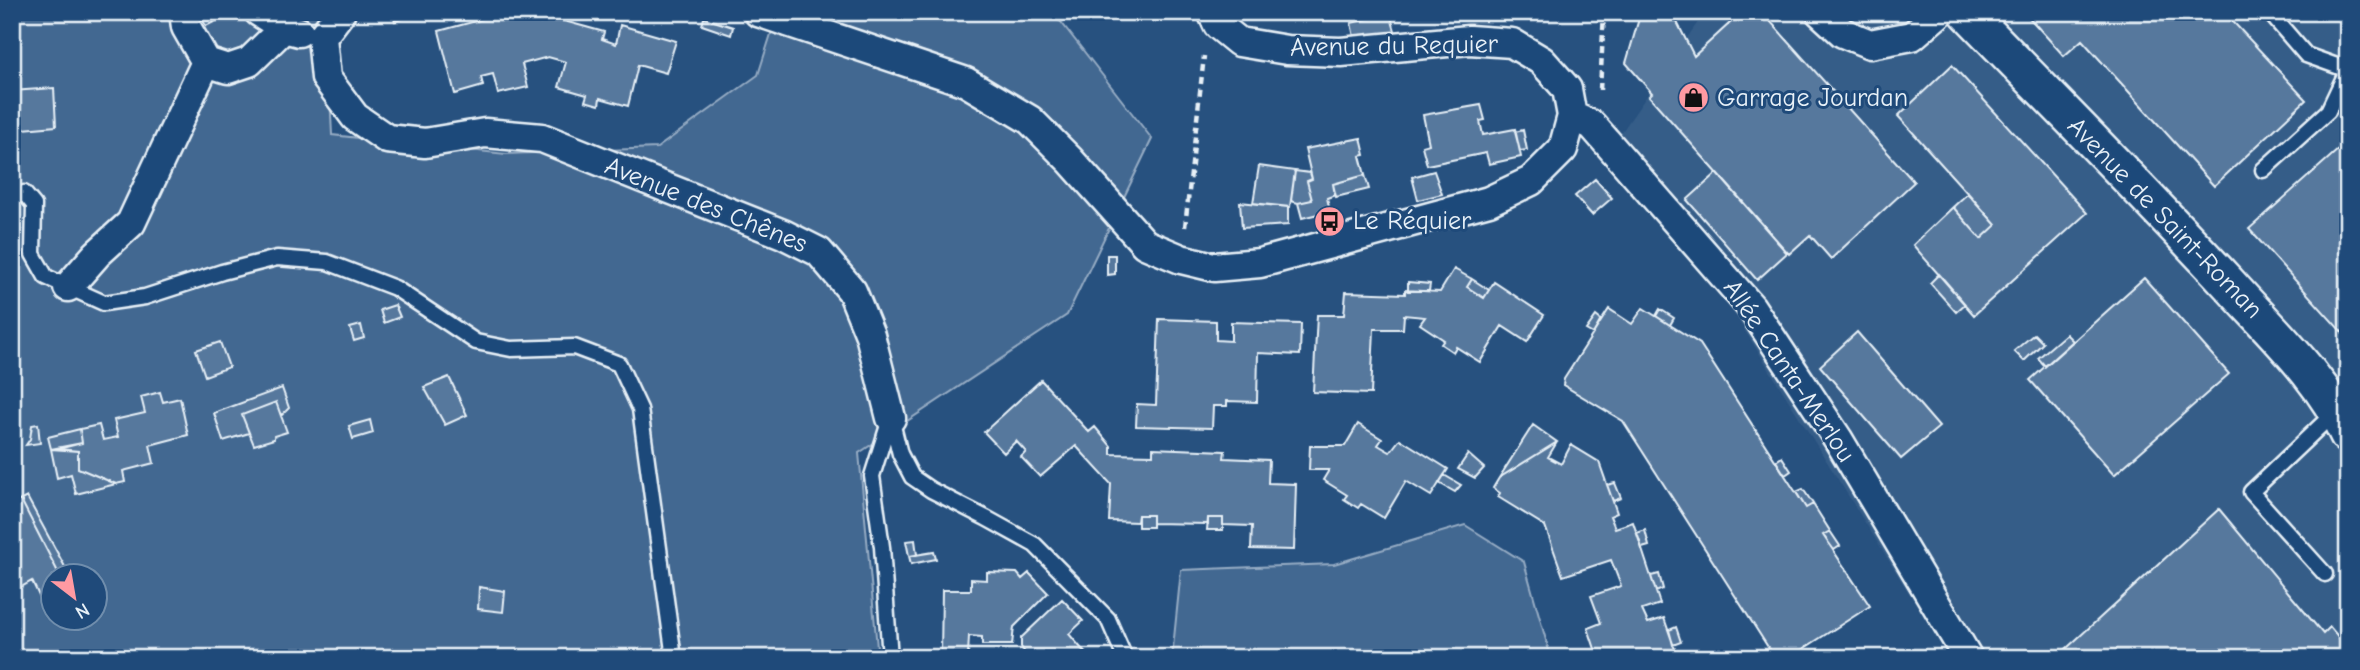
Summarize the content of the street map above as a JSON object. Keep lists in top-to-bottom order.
{
  "streets": {
    "street": [
      "Avenue du Requier",
      "Avenue des Chênes",
      "Avenue de Saint-Roman",
      "Allée Canta-Merlou"
    ]
  },
  "crossings": [
    ["Avenue du Requier", "Allée Canta-Merlou"]
  ],
  "places": {
    "shop": ["Garrage Jourdan"],
    "bus stop": ["Le Réquier"]
  },
  "north": "bottom right"
}
